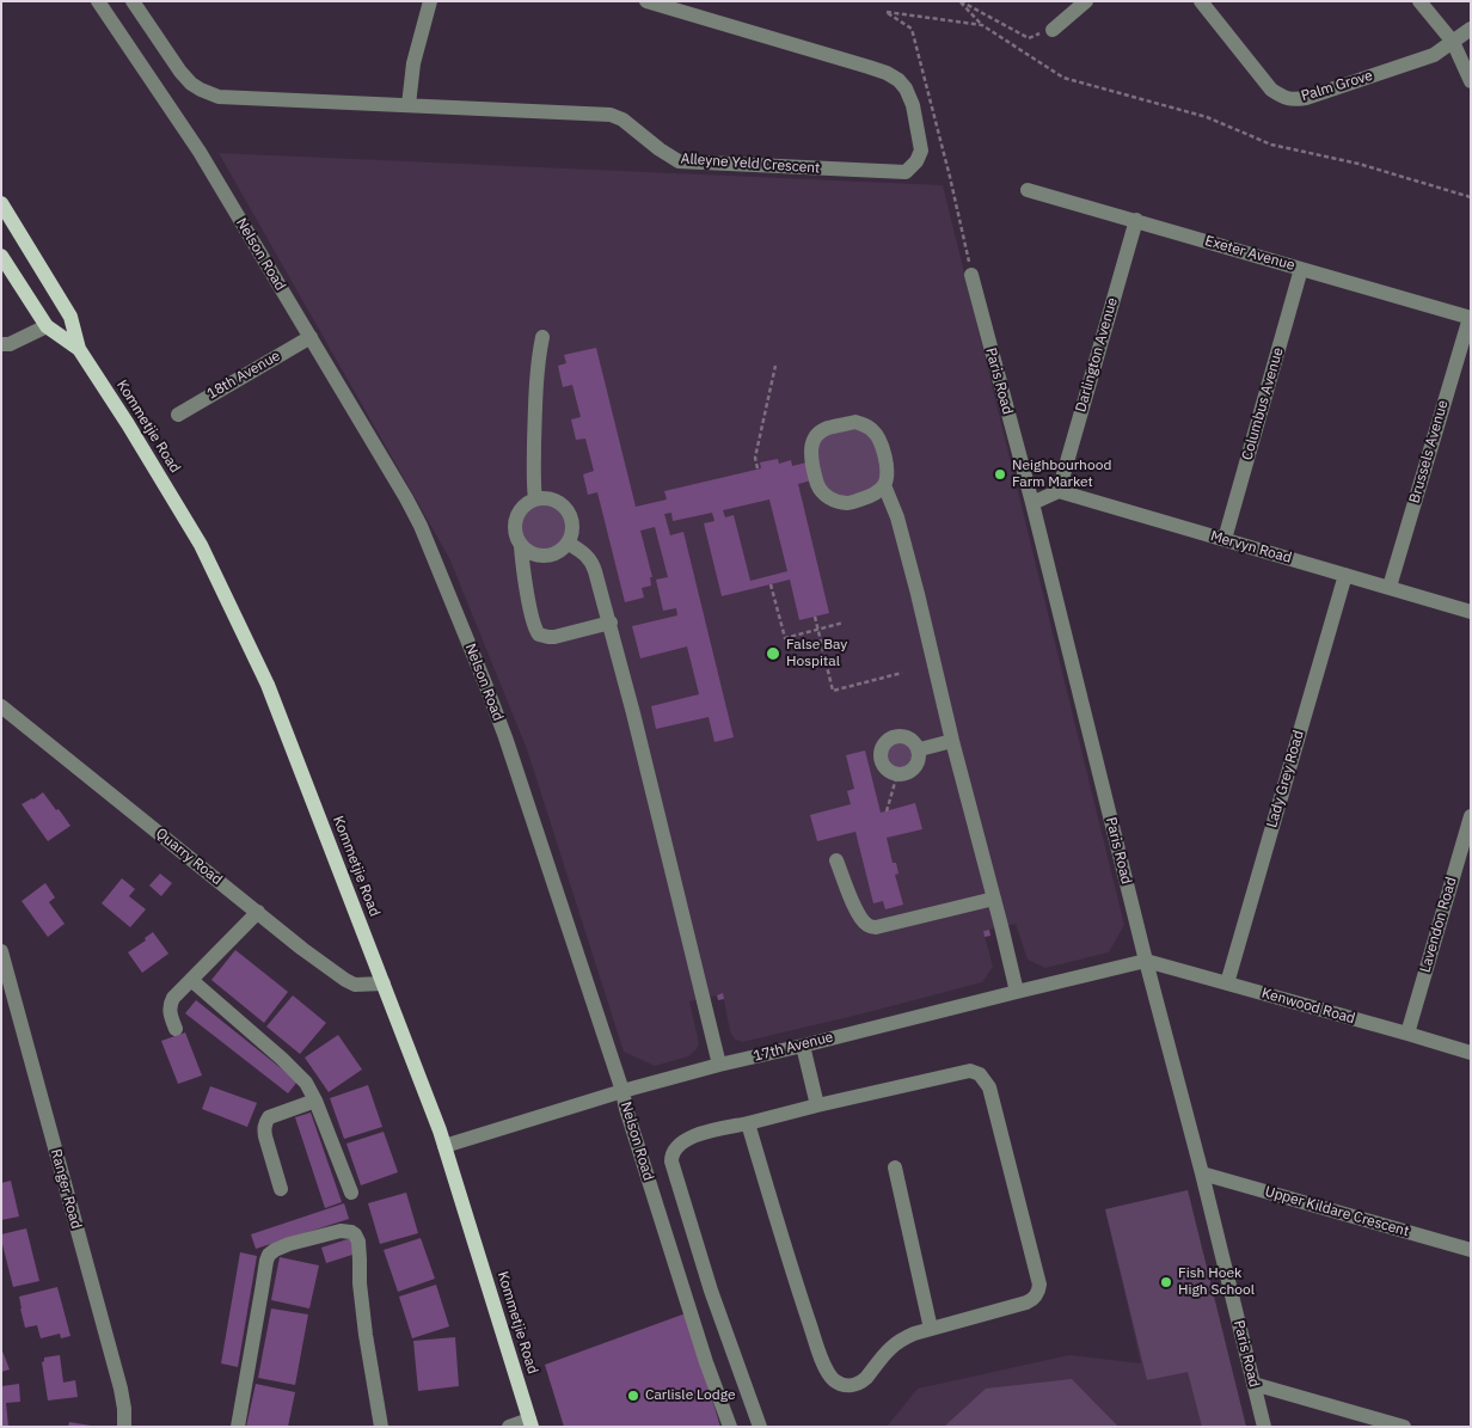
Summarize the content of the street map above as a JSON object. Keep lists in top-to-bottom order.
{
  "streets": {
    "main road": ["Kommetjie Road"],
    "street": [
      "Palm Grove",
      "Alleyne Yeld Crescent",
      "Exeter Avenue",
      "Nelson Road",
      "Darlington Avenue",
      "18th Avenue",
      "Paris Road",
      "Columbus Avenue",
      "Brussels Avenue",
      "Mervyn Road",
      "Lady Grey Road",
      "Quarry Road",
      "Lavendon Road",
      "Kenwood Road",
      "17th Avenue",
      "Ranger Road",
      "Upper Kildare Crescent"
    ]
  },
  "crossings": [
    ["Exeter Avenue", "Darlington Avenue"],
    ["Exeter Avenue", "Columbus Avenue"],
    ["Exeter Avenue", "Brussels Avenue"],
    ["Nelson Road", "18th Avenue"],
    ["Nelson Road", "17th Avenue"],
    ["Darlington Avenue", "Mervyn Road"],
    ["Paris Road", "Kenwood Road"],
    ["Paris Road", "17th Avenue"],
    ["Paris Road", "Upper Kildare Crescent"],
    ["Columbus Avenue", "Mervyn Road"],
    ["Kommetjie Road", "Quarry Road"],
    ["Kommetjie Road", "17th Avenue"],
    ["Brussels Avenue", "Mervyn Road"],
    ["Mervyn Road", "Lady Grey Road"],
    ["Lady Grey Road", "Kenwood Road"],
    ["Lavendon Road", "Kenwood Road"],
    ["Kenwood Road", "17th Avenue"]
  ],
  "places": [
    "Neighbourhood Farm Market",
    "False Bay Hospital",
    "Fish Hoek High School",
    "Carlisle Lodge"
  ]
}
